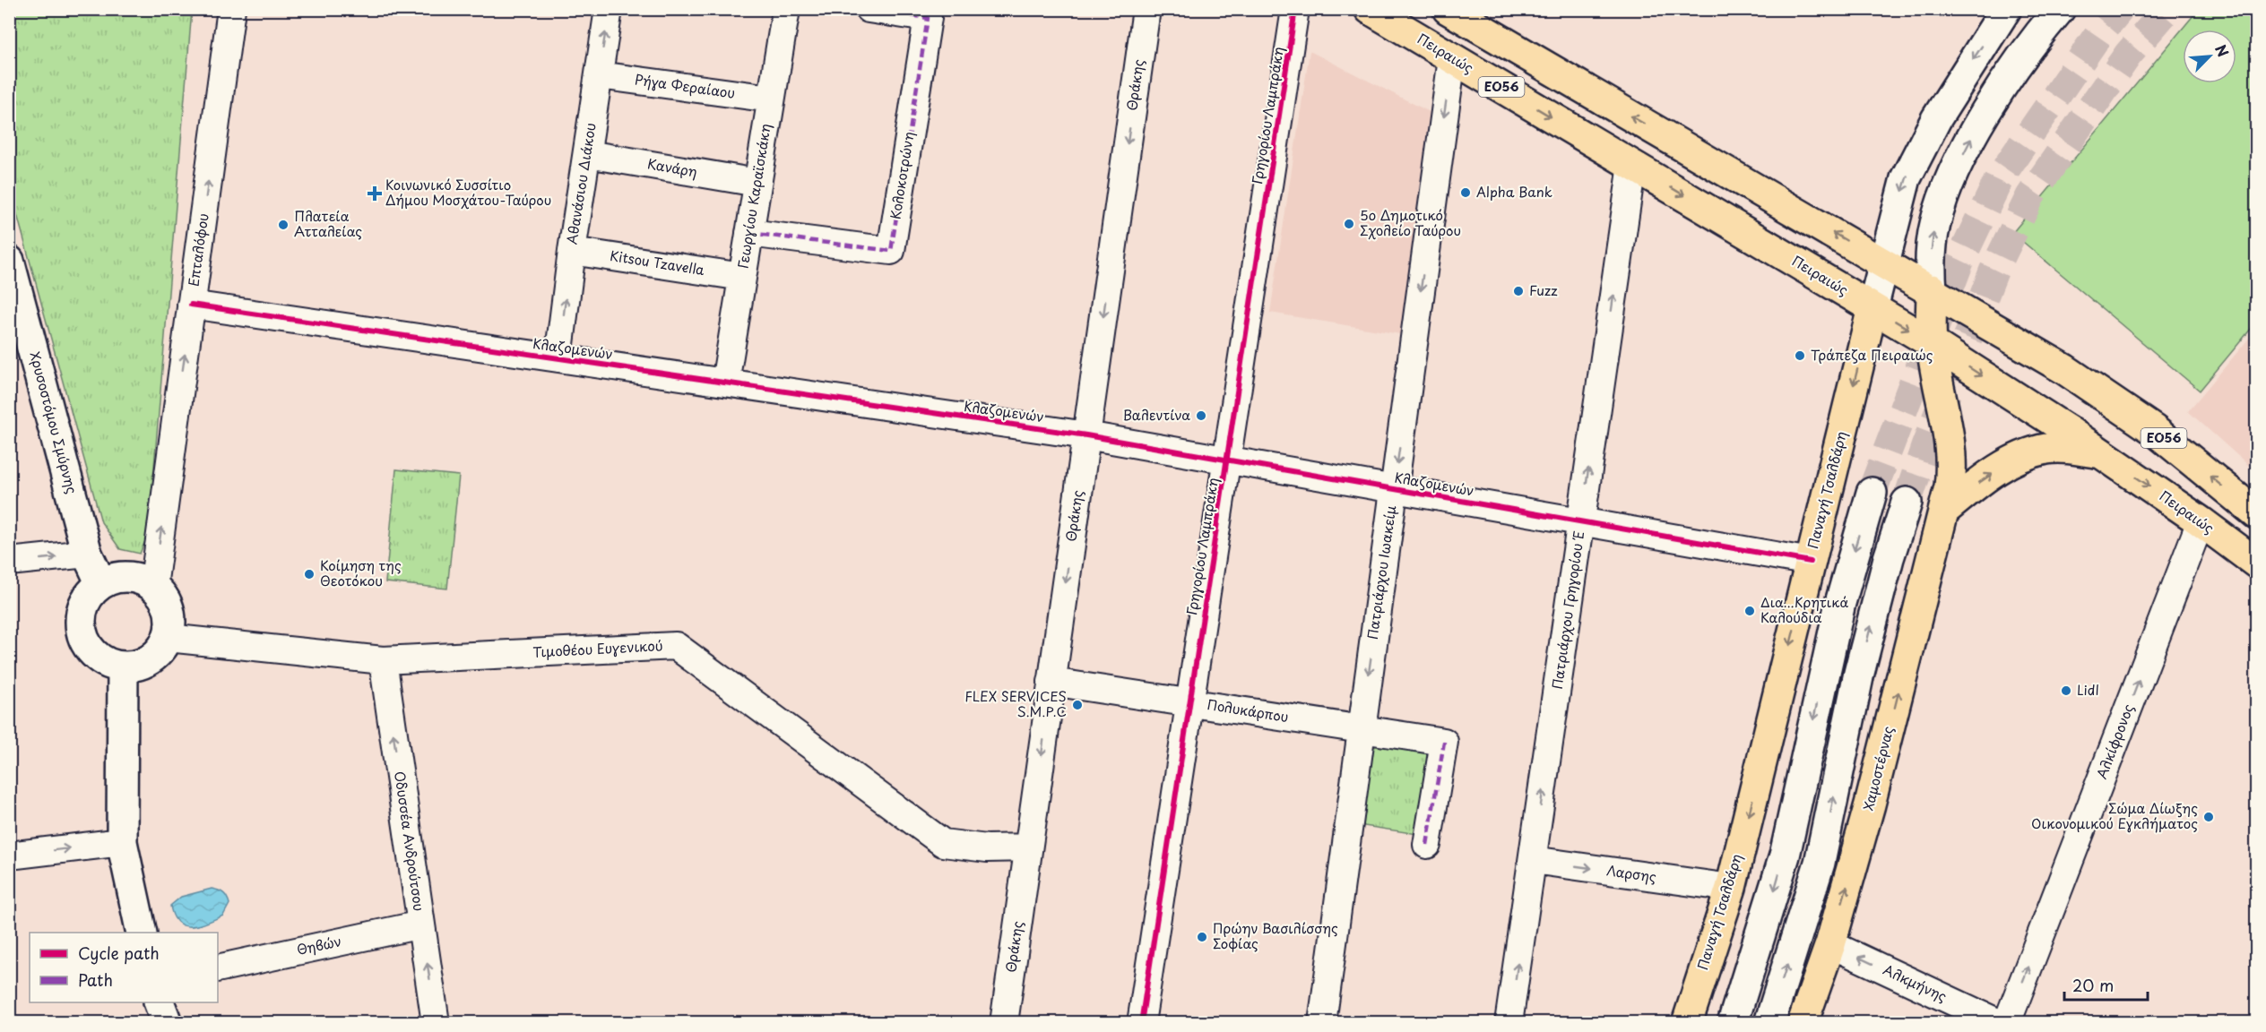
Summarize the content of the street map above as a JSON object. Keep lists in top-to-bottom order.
{
  "streets": {
    "main road": [
      "Πειραιώς",
      "ΕΟ56",
      "Παναγή Τσαλδάρη",
      "Χαμοστέρνας"
    ],
    "street": [
      "Θράκης",
      "Ρήγα Φεραίαου",
      "Γρηγορίου Λαμπράκη",
      "Κανάρη",
      "Κολοκοτρώνη",
      "Αθανάσιου Διάκου",
      "Γεωργίου Καραϊσκάκη",
      "Επταλόφου",
      "Kitsou Tzavella",
      "Κλαζομενών",
      "Χρυσοστόμου Σμύρνης",
      "Πατριάρχου Ιωακείμ",
      "Πατριάρχου Γρηγορίου Ε΄",
      "Τιμοθέου Ευγενικού",
      "Πολυκάρπου",
      "Αλκίφρονος",
      "Οδυσσέα Ανδρούτσου",
      "Λαρσης",
      "Θηβών",
      "Αλκμήνης"
    ]
  },
  "crossings": [
    ["Πειραιώς", "Παναγή Τσαλδάρη"],
    ["Πειραιώς", "Πατριάρχου Ιωακείμ"],
    ["Πειραιώς", "Πατριάρχου Γρηγορίου Ε΄"],
    ["Πειραιώς", "Αλκίφρονος"],
    ["Πειραιώς", "Χαμοστέρνας"],
    ["Θράκης", "Κλαζομενών"],
    ["Θράκης", "Τιμοθέου Ευγενικού"],
    ["Θράκης", "Πολυκάρπου"],
    ["Ρήγα Φεραίαου", "Αθανάσιου Διάκου"],
    ["Ρήγα Φεραίαου", "Γεωργίου Καραϊσκάκη"],
    ["ΕΟ56", "Παναγή Τσαλδάρη"],
    ["ΕΟ56", "Χαμοστέρνας"],
    ["Γρηγορίου Λαμπράκη", "Κλαζομενών"],
    ["Γρηγορίου Λαμπράκη", "Πολυκάρπου"],
    ["Κανάρη", "Αθανάσιου Διάκου"],
    ["Κανάρη", "Γεωργίου Καραϊσκάκη"],
    ["Κολοκοτρώνη", "Γεωργίου Καραϊσκάκη"],
    ["Αθανάσιου Διάκου", "Kitsou Tzavella"],
    ["Αθανάσιου Διάκου", "Κλαζομενών"],
    ["Γεωργίου Καραϊσκάκη", "Kitsou Tzavella"],
    ["Γεωργίου Καραϊσκάκη", "Κλαζομενών"],
    ["Επταλόφου", "Κλαζομενών"],
    ["Επταλόφου", "Χρυσοστόμου Σμύρνης"],
    ["Επταλόφου", "Τιμοθέου Ευγενικού"],
    ["Κλαζομενών", "Παναγή Τσαλδάρη"],
    ["Κλαζομενών", "Πατριάρχου Ιωακείμ"],
    ["Κλαζομενών", "Πατριάρχου Γρηγορίου Ε΄"],
    ["Χρυσοστόμου Σμύρνης", "Τιμοθέου Ευγενικού"],
    ["Παναγή Τσαλδάρη", "Λαρσης"],
    ["Πατριάρχου Ιωακείμ", "Πολυκάρπου"],
    ["Πατριάρχου Γρηγορίου Ε΄", "Λαρσης"],
    ["Τιμοθέου Ευγενικού", "Οδυσσέα Ανδρούτσου"],
    ["Χαμοστέρνας", "Αλκμήνης"],
    ["Οδυσσέα Ανδρούτσου", "Θηβών"]
  ],
  "one_way": [
    "Θράκης",
    "Αθανάσιου Διάκου",
    "Επταλόφου",
    "Πατριάρχου Ιωακείμ",
    "Πατριάρχου Γρηγορίου Ε΄",
    "Αλκίφρονος",
    "Χαμοστέρνας",
    "Οδυσσέα Ανδρούτσου",
    "Λαρσης",
    "Αλκμήνης"
  ],
  "places": {
    "other": [
      "Alpha Bank",
      "5ο Δημοτικό Σχολείο Ταύρου",
      "Πλατεία Ατταλείας",
      "Fuzz",
      "Τράπεζα Πειραιώς",
      "Βαλεντίνα",
      "Κοίμηση της Θεοτόκου",
      "Δια...Κρητικά Καλούδια",
      "Lidl",
      "FLEX SERVICES S.M.P.C",
      "Σώμα Δίωξης Οικονομικού Εγκλήματος",
      "Πρώην Βασιλίσσης Σοφίας"
    ],
    "health": ["Κοινωνικό Συσσίτιο Δήμου Μοσχάτου-Ταύρου"]
  },
  "legend": ["Cycle path", "Path"],
  "scale_bar": "20 m",
  "north": "top right"
}
